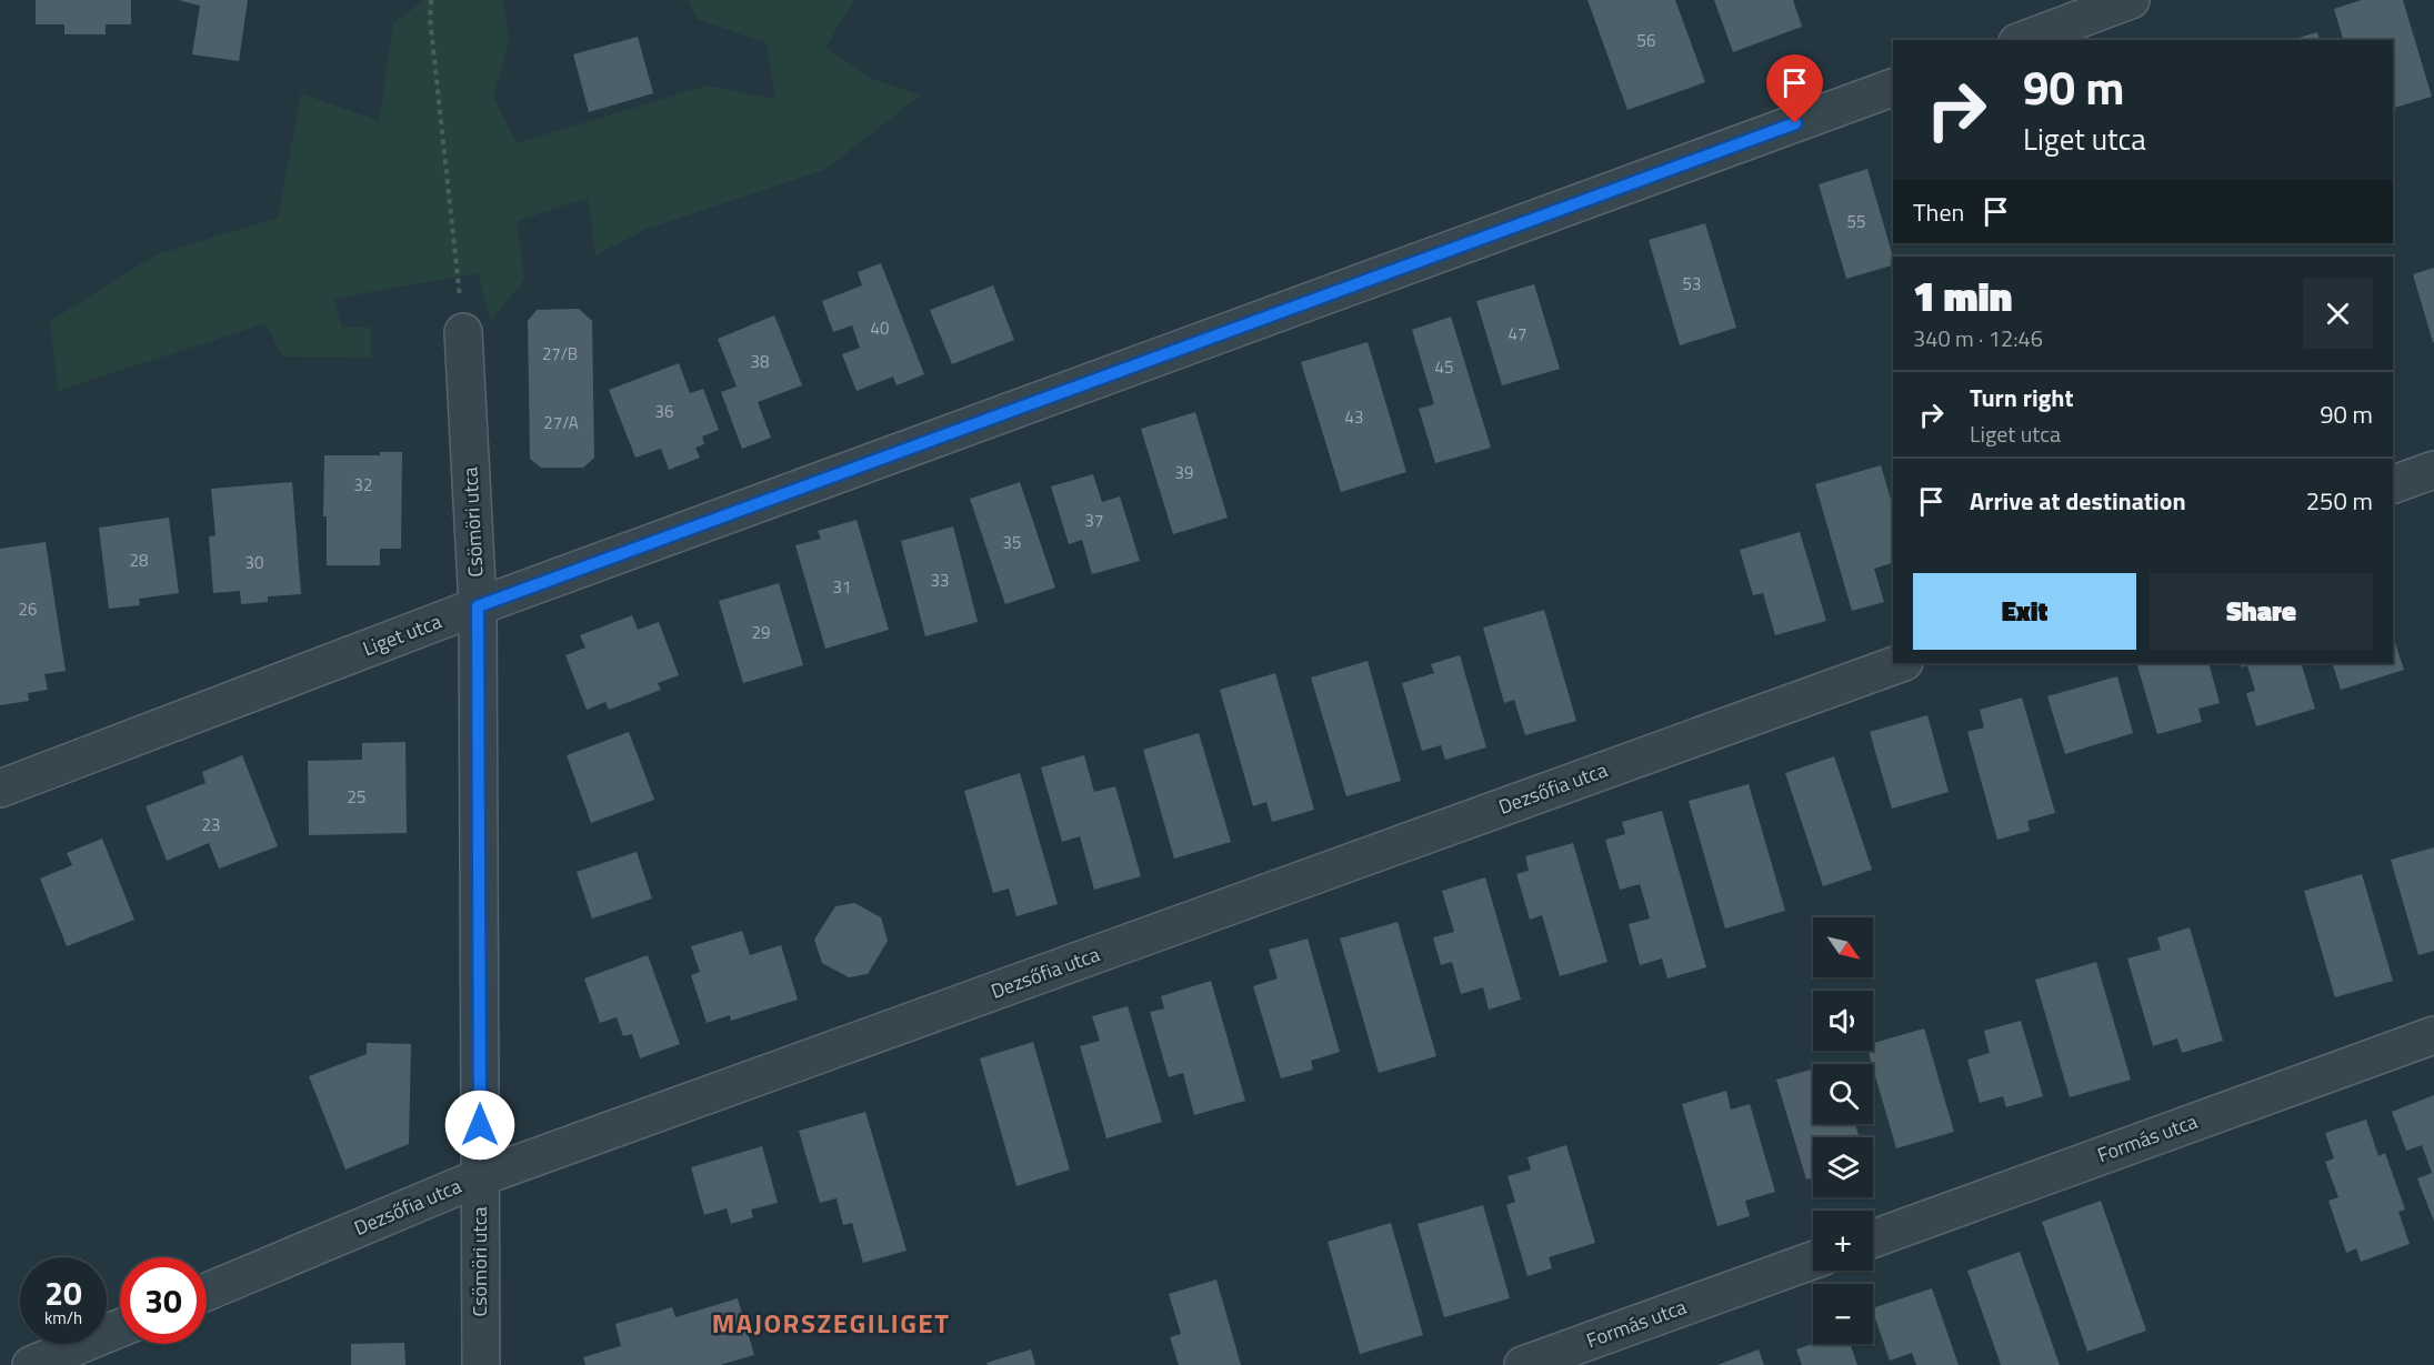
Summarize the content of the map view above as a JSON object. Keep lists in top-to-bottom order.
{
  "streets": {
    "street": [
      "Csömöri utca",
      "Liget utca",
      "Dezsőfia utca",
      "Formás utca"
    ]
  },
  "crossings": [
    ["Csömöri utca", "Liget utca"],
    ["Csömöri utca", "Dezsőfia utca"]
  ],
  "districts": ["MAJORSZEGILIGET"],
  "house_numbers": [
    "56",
    "55",
    "53",
    "40",
    "47",
    "27/B",
    "38",
    "45",
    "36",
    "43",
    "27/A",
    "39",
    "32",
    "37",
    "35",
    "28",
    "30",
    "33",
    "31",
    "26",
    "29",
    "25",
    "23"
  ],
  "north": "bottom right",
  "page": {
    "turn": ["90 m", "Liget utca"],
    "then": "Then",
    "heading": ["1 min", "340 m · 12:46"],
    "list": [
      {
        "name": "Turn right",
        "note": "Liget utca",
        "value": "90 m"
      },
      {
        "name": "Arrive at destination",
        "value": "250 m"
      }
    ],
    "buttons": ["Exit", "Share"],
    "map_buttons": ["+", "−"],
    "speed": "20 km/h",
    "limit": "30"
  }
}
